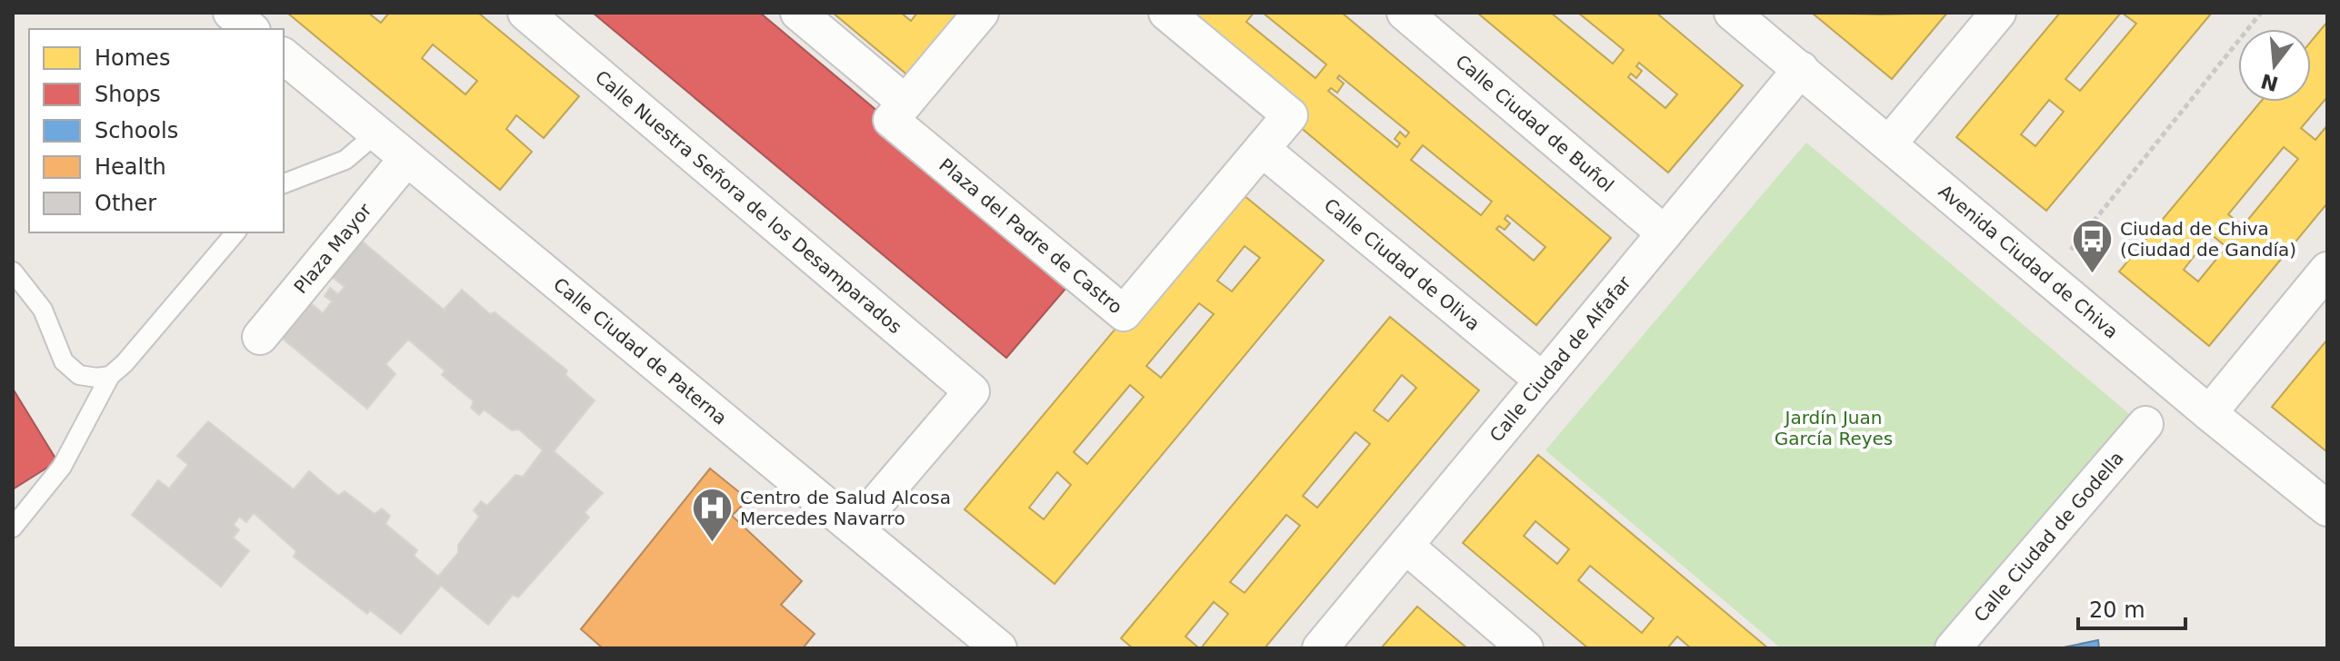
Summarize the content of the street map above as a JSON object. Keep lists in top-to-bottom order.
{
  "streets": {
    "street": [
      "Calle Ciudad de Buñol",
      "Calle Nuestra Señora de los Desamparados",
      "Plaza del Padre de Castro",
      "Plaza Mayor",
      "Avenida Ciudad de Chiva",
      "Calle Ciudad de Oliva",
      "Calle Ciudad de Paterna",
      "Calle Ciudad de Alfafar",
      "Calle Ciudad de Godella"
    ]
  },
  "crossings": [
    ["Calle Ciudad de Buñol", "Calle Ciudad de Alfafar"],
    ["Calle Nuestra Señora de los Desamparados", "Calle Ciudad de Paterna"],
    ["Plaza del Padre de Castro", "Calle Ciudad de Oliva"],
    ["Plaza Mayor", "Calle Ciudad de Paterna"],
    ["Avenida Ciudad de Chiva", "Calle Ciudad de Alfafar"],
    ["Calle Ciudad de Oliva", "Calle Ciudad de Alfafar"]
  ],
  "parks": ["Jardín Juan García Reyes"],
  "places": {
    "bus stop": ["Ciudad de Chiva (Ciudad de Gandía)"],
    "hospital": ["Centro de Salud Alcosa Mercedes Navarro"]
  },
  "legend": [
    "Homes",
    "Shops",
    "Schools",
    "Health",
    "Other"
  ],
  "scale_bar": "20 m",
  "north": "bottom"
}
